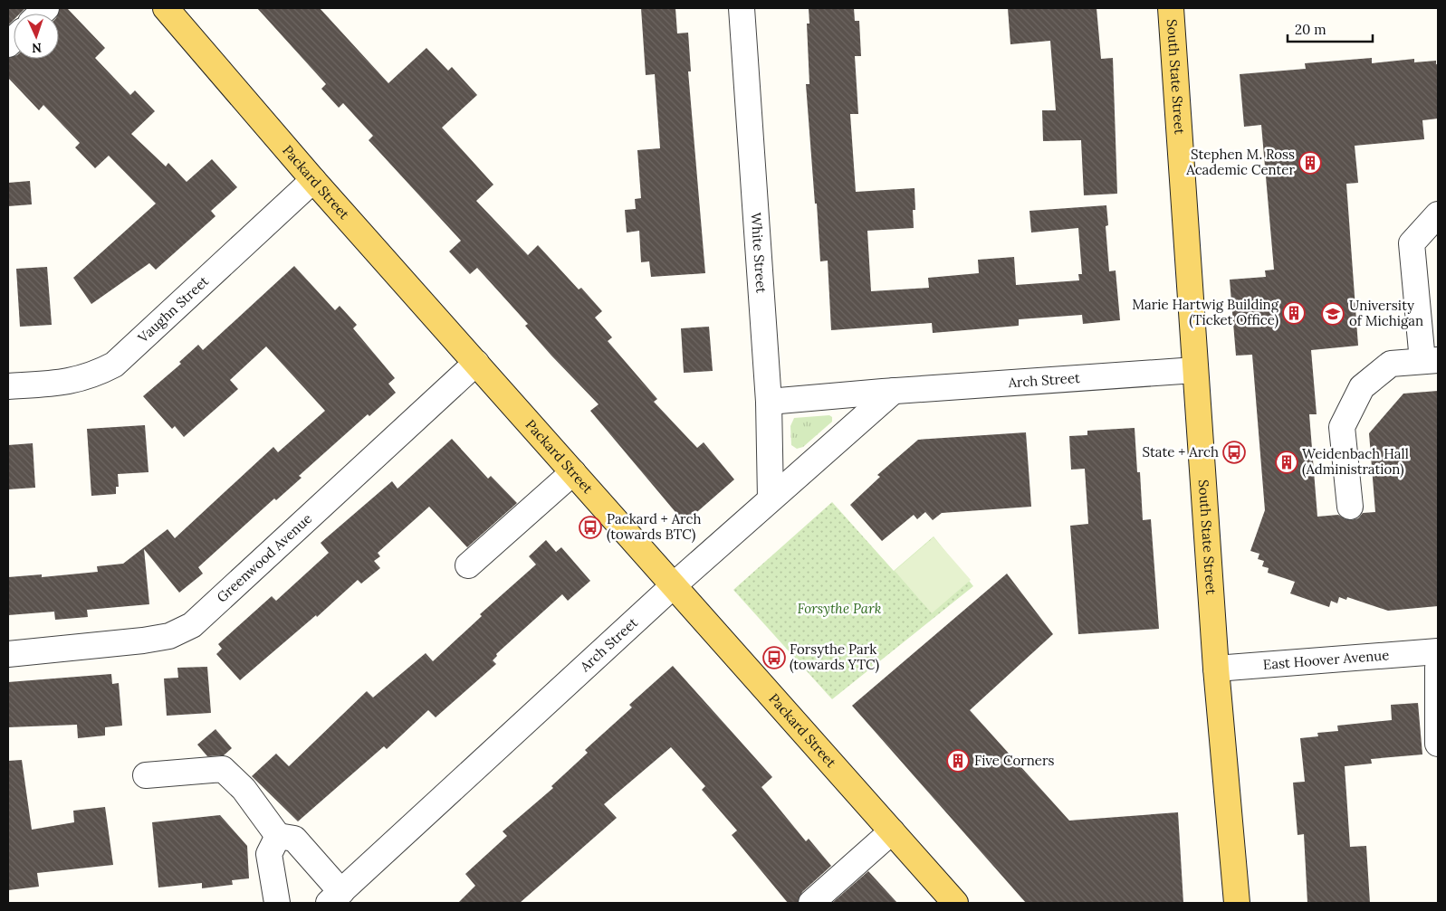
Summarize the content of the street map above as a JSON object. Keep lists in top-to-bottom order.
{
  "streets": {
    "main road": ["South State Street", "Packard Street"],
    "street": [
      "White Street",
      "Vaughn Street",
      "Arch Street",
      "Greenwood Avenue",
      "East Hoover Avenue"
    ]
  },
  "crossings": [
    ["South State Street", "Arch Street"],
    ["South State Street", "East Hoover Avenue"],
    ["Packard Street", "Vaughn Street"],
    ["Packard Street", "Arch Street"],
    ["Packard Street", "Greenwood Avenue"],
    ["White Street", "Arch Street"]
  ],
  "parks": ["Forsythe Park"],
  "places": {
    "building": [
      "Stephen M. Ross Academic Center",
      "Marie Hartwig Building (Ticket Office)",
      "Weidenbach Hall (Administration)",
      "Five Corners"
    ],
    "school or university": ["University of Michigan"],
    "bus stop": ["State + Arch", "Packard + Arch (towards BTC)", "Forsythe Park (towards YTC)"]
  },
  "scale_bar": "20 m",
  "north": "bottom"
}
